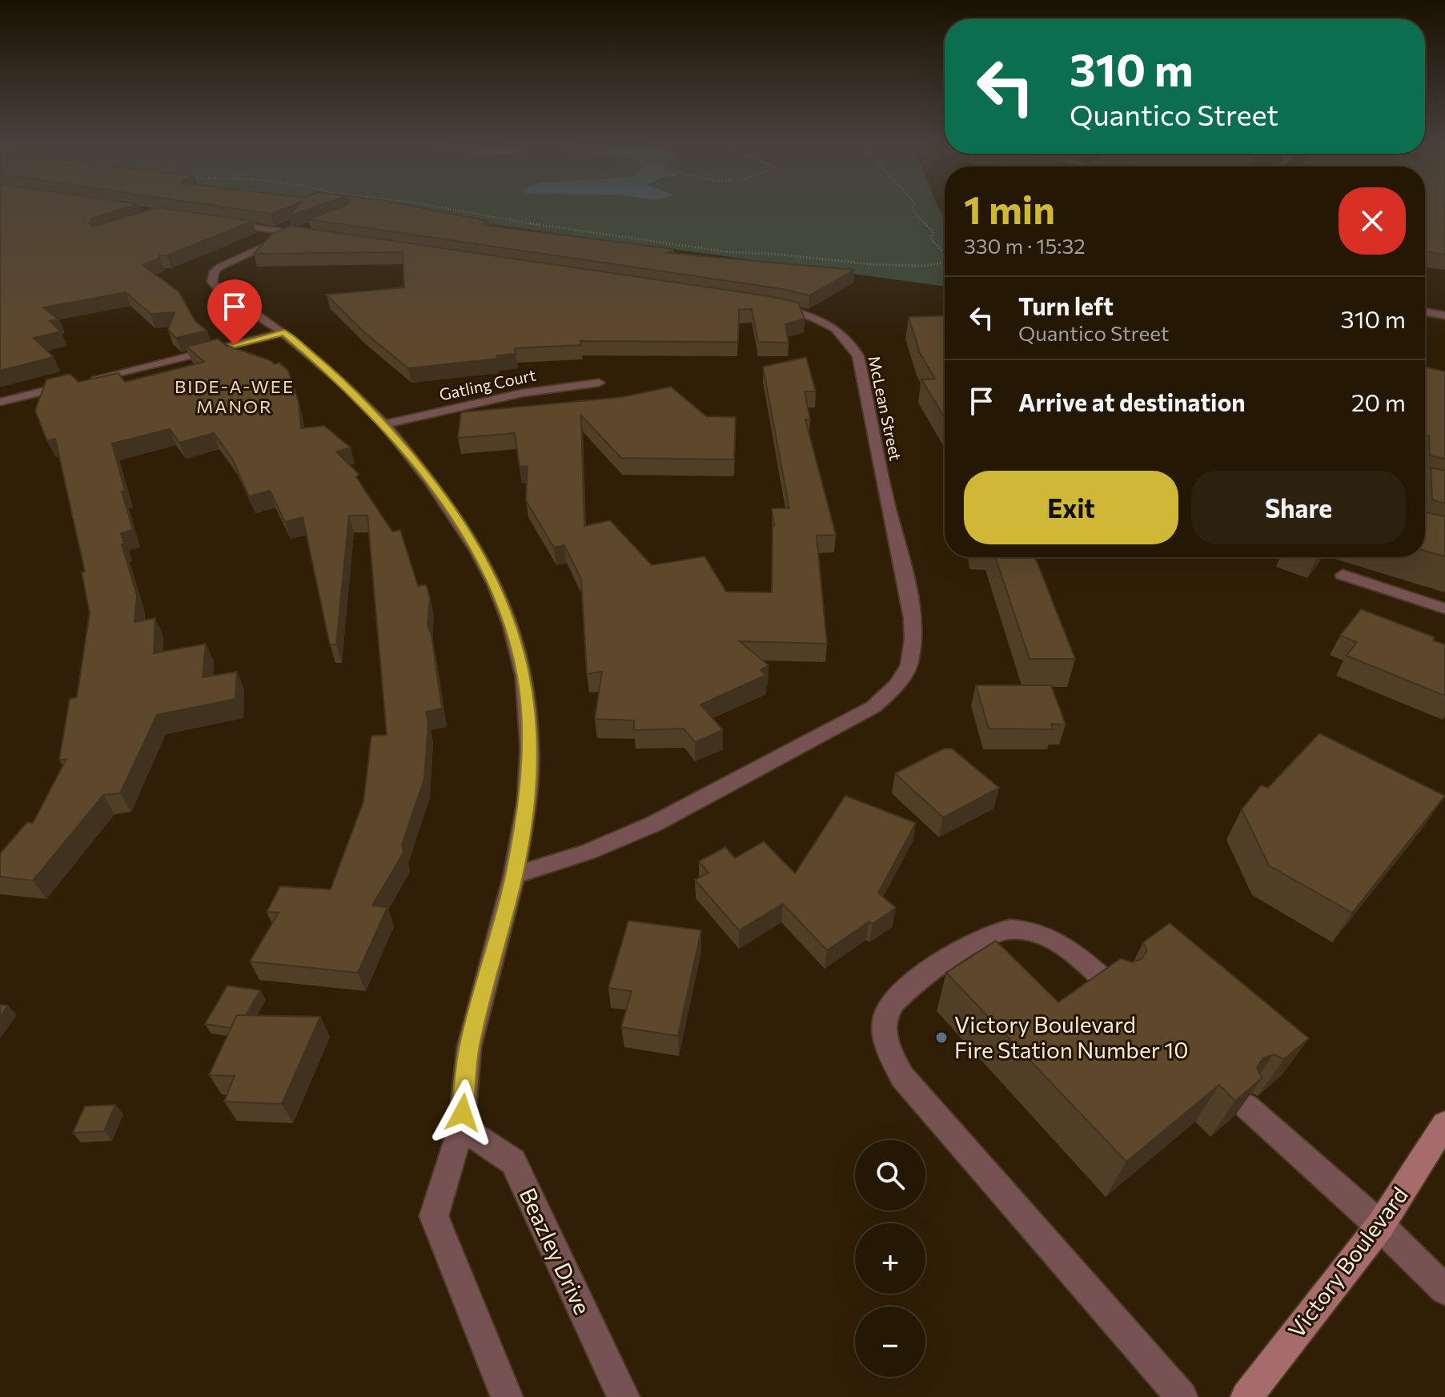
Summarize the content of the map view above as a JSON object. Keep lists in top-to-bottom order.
{
  "streets": {
    "main road": ["Victory Boulevard"],
    "street": ["Gatling Court", "McLean Street", "Beazley Drive"]
  },
  "districts": ["BIDE-A-WEE MANOR"],
  "places": ["Victory Boulevard Fire Station Number 10"],
  "page": {
    "turn": ["310 m", "Quantico Street"],
    "heading": ["1 min", "330 m · 15:32"],
    "list": [
      {
        "name": "Turn left",
        "note": "Quantico Street",
        "value": "310 m"
      },
      {
        "name": "Arrive at destination",
        "value": "20 m"
      }
    ],
    "buttons": ["Exit", "Share"],
    "map_buttons": ["+", "−"]
  }
}
